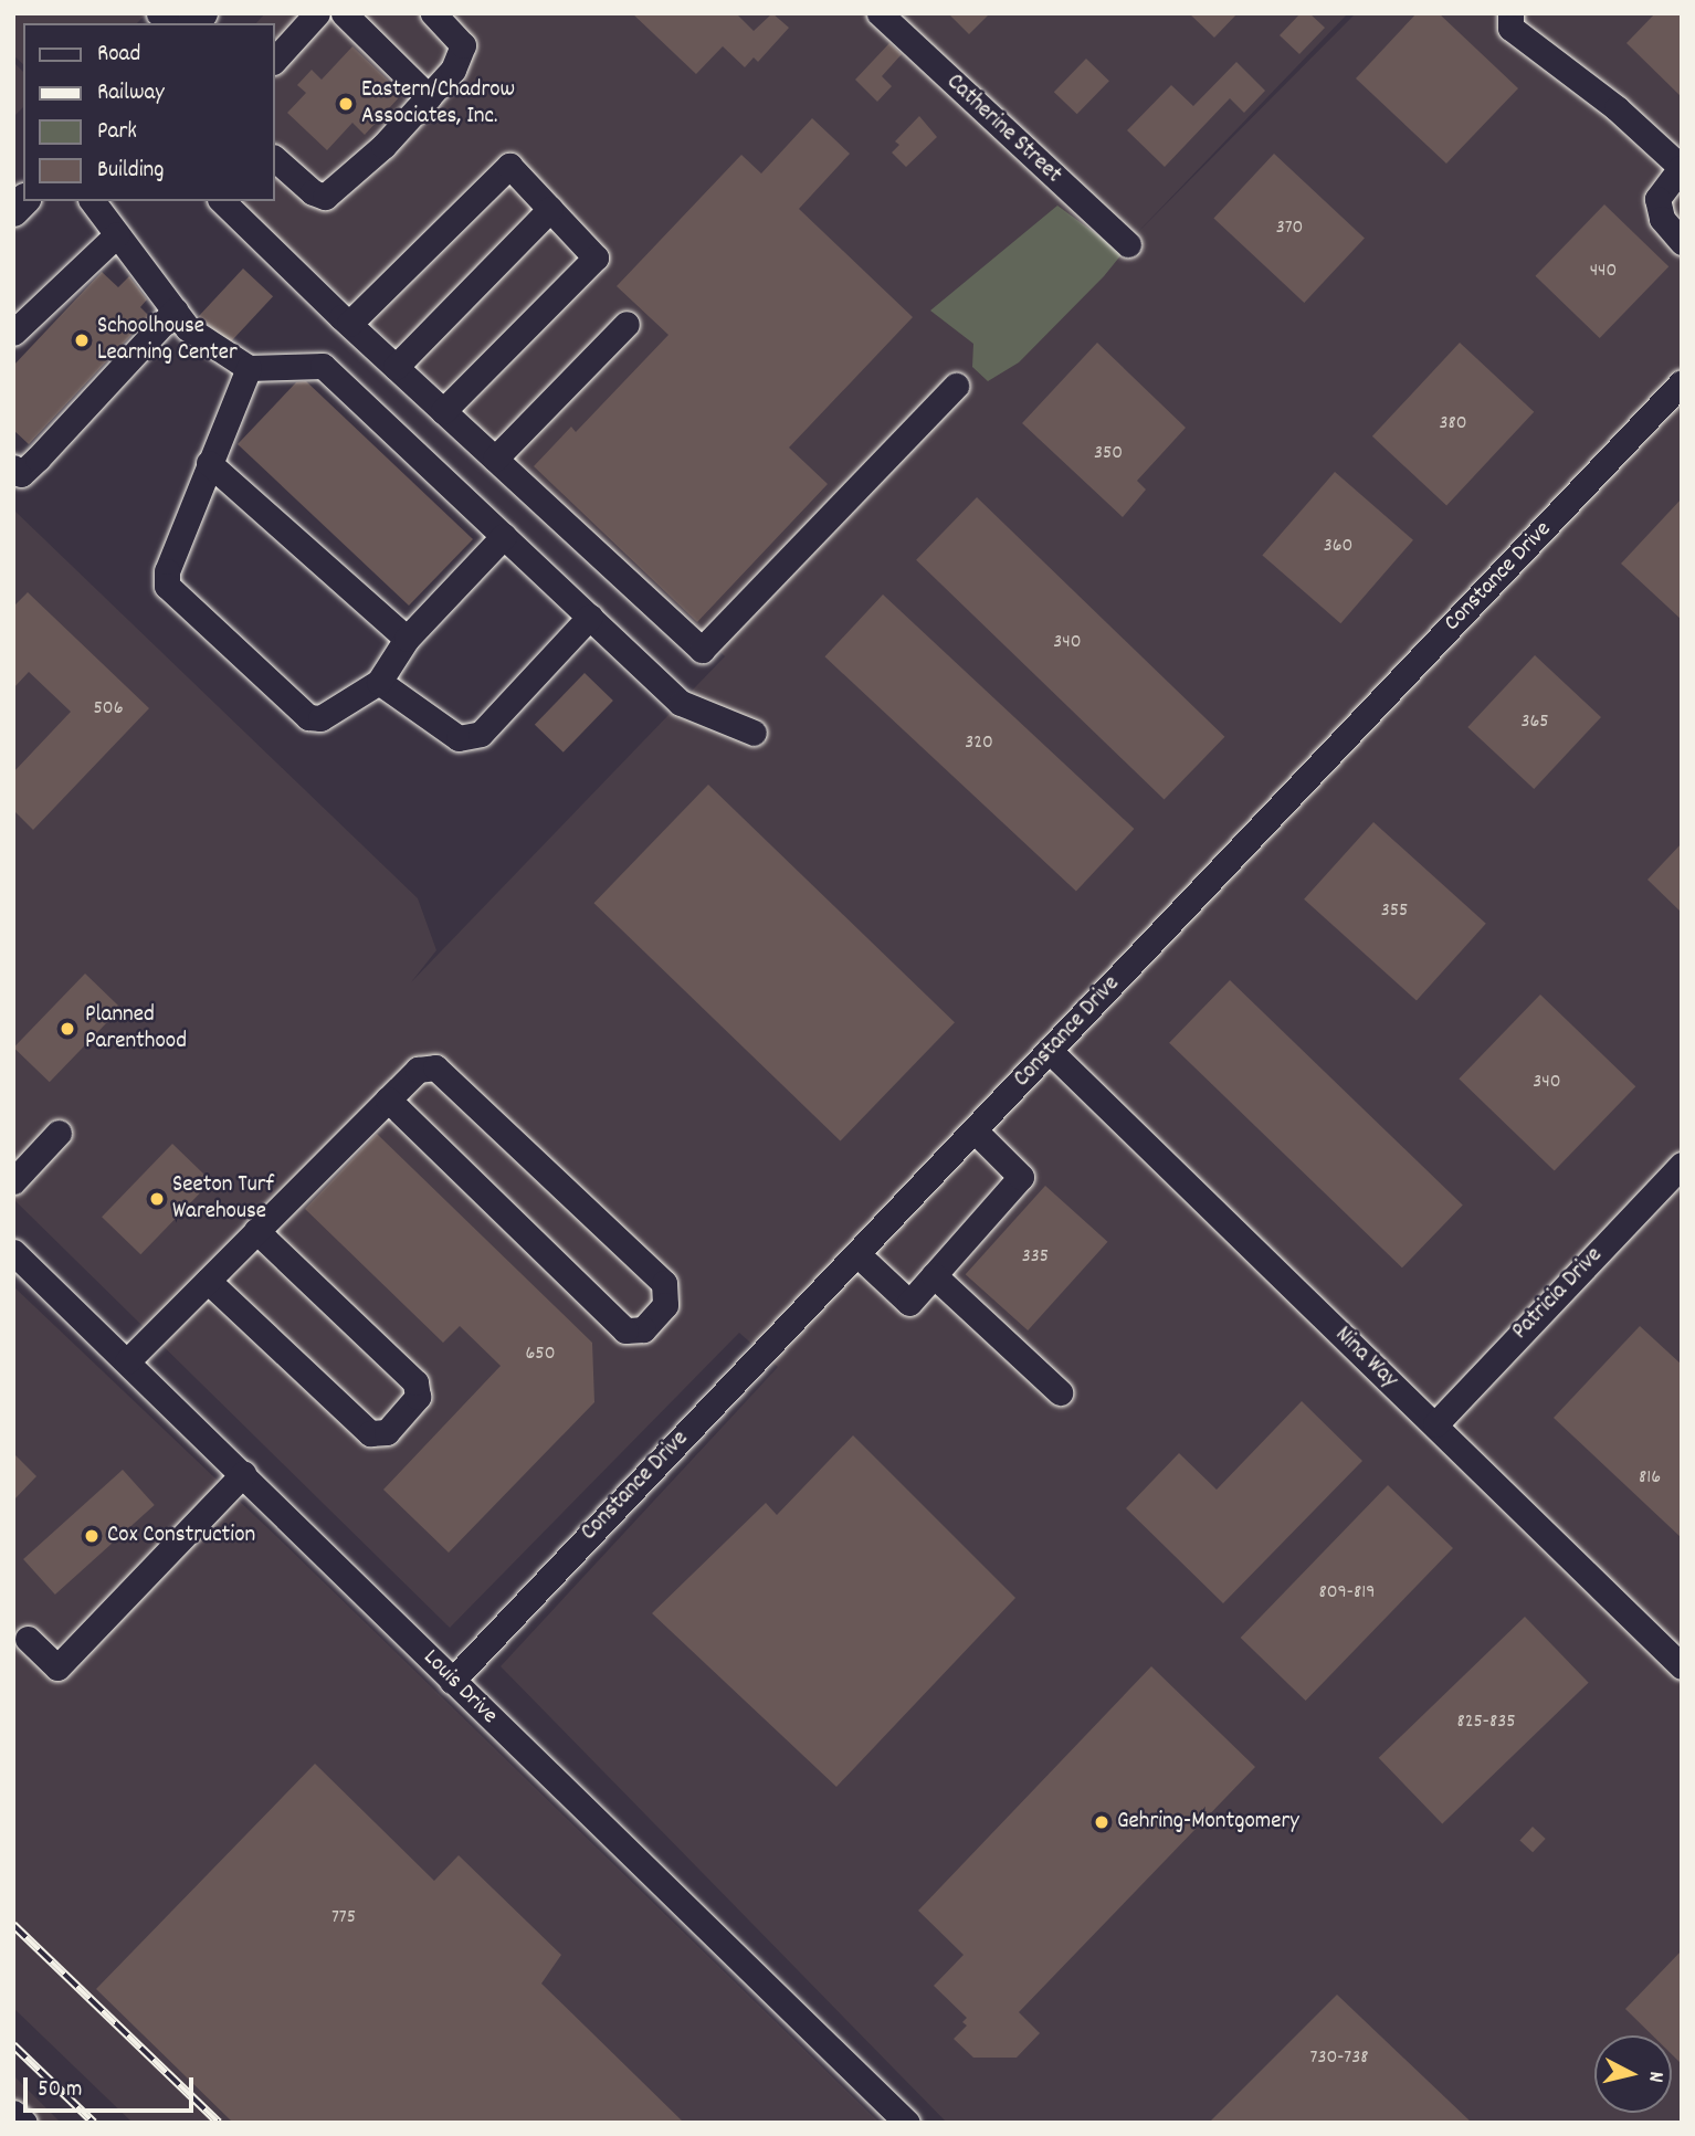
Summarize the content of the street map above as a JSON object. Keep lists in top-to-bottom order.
{
  "streets": {
    "street": [
      "Catherine Street",
      "Constance Drive",
      "Patricia Drive",
      "Nina Way",
      "Louis Drive"
    ]
  },
  "crossings": [
    ["Constance Drive", "Nina Way"],
    ["Constance Drive", "Louis Drive"],
    ["Patricia Drive", "Nina Way"]
  ],
  "places": [
    "Eastern/Chadrow Associates, Inc.",
    "Schoolhouse Learning Center",
    "Planned Parenthood",
    "Seeton Turf Warehouse",
    "Cox Construction",
    "Gehring-Montgomery"
  ],
  "house_numbers": [
    "370",
    "440",
    "380",
    "350",
    "360",
    "340",
    "506",
    "365",
    "320",
    "355",
    "340",
    "335",
    "650",
    "816",
    "809-819",
    "825-835",
    "775",
    "730-738"
  ],
  "legend": [
    "Road",
    "Railway",
    "Park",
    "Building"
  ],
  "scale_bar": "50 m",
  "north": "right"
}
